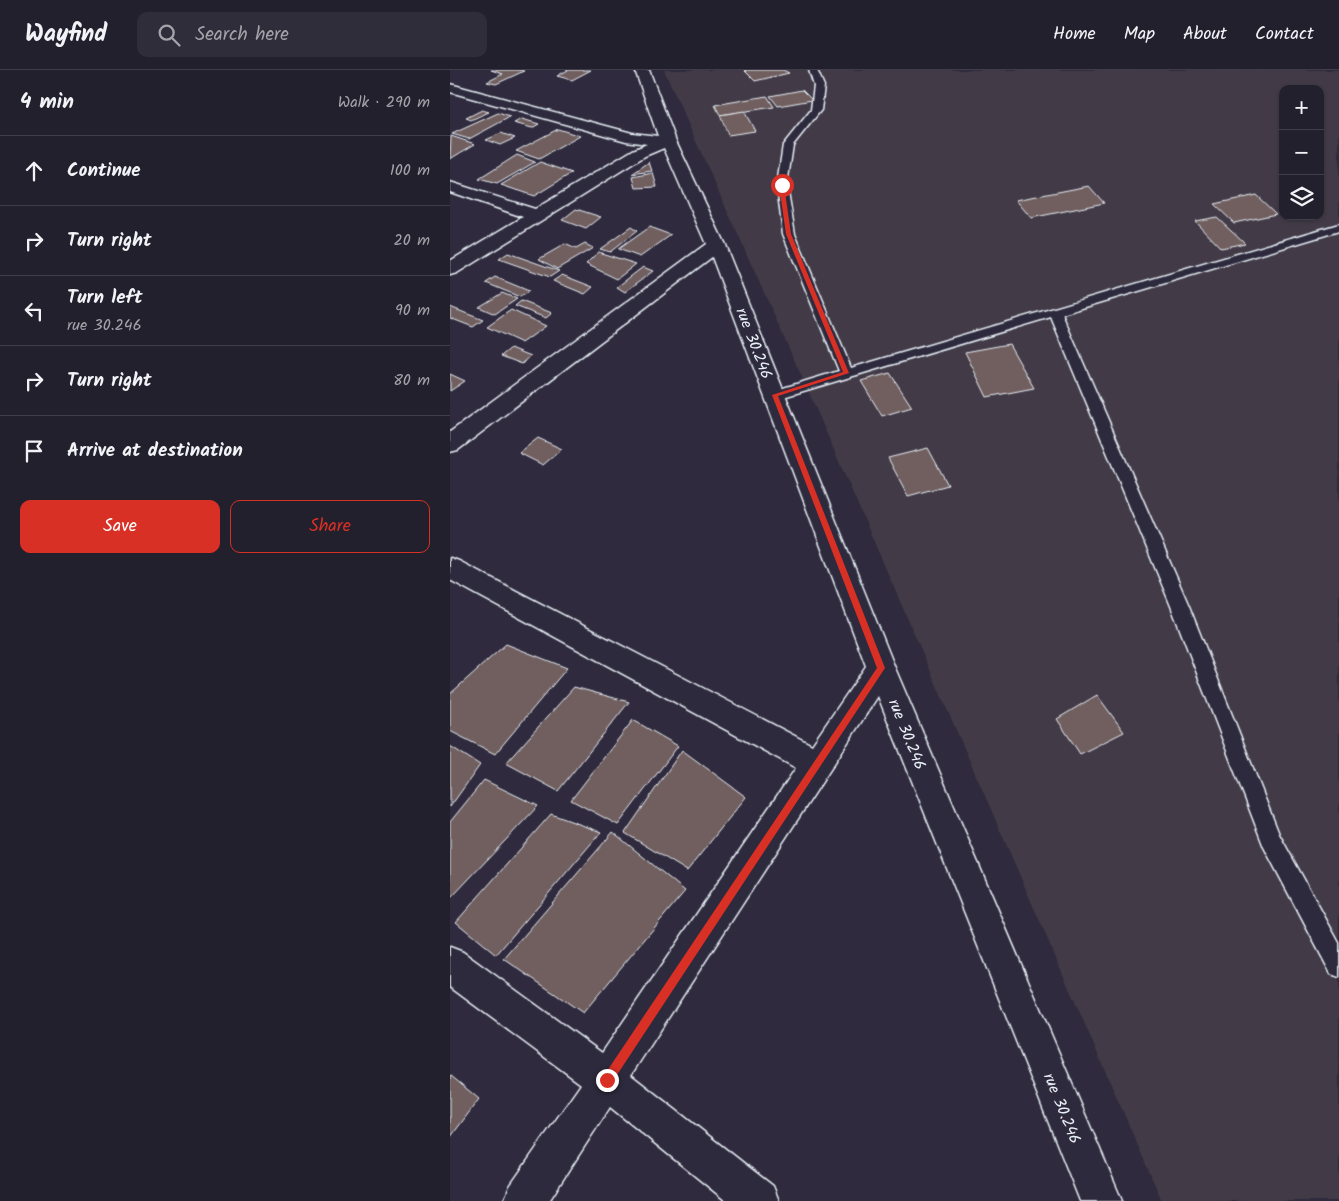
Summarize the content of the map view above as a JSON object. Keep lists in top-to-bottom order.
{
  "streets": {
    "street": ["rue 30.246"]
  },
  "page": {
    "header": "Wayfind",
    "search": "Search here",
    "nav": [
      "Home",
      "Map",
      "About",
      "Contact"
    ],
    "heading": ["4 min", "Walk · 290 m"],
    "map_buttons": ["+", "−"],
    "list": [
      ["Continue", "100 m"],
      ["Turn right", "20 m"],
      ["Turn left", "rue 30.246", "90 m"],
      ["Turn right", "80 m"],
      "Arrive at destination"
    ],
    "buttons": ["Save", "Share"]
  }
}
